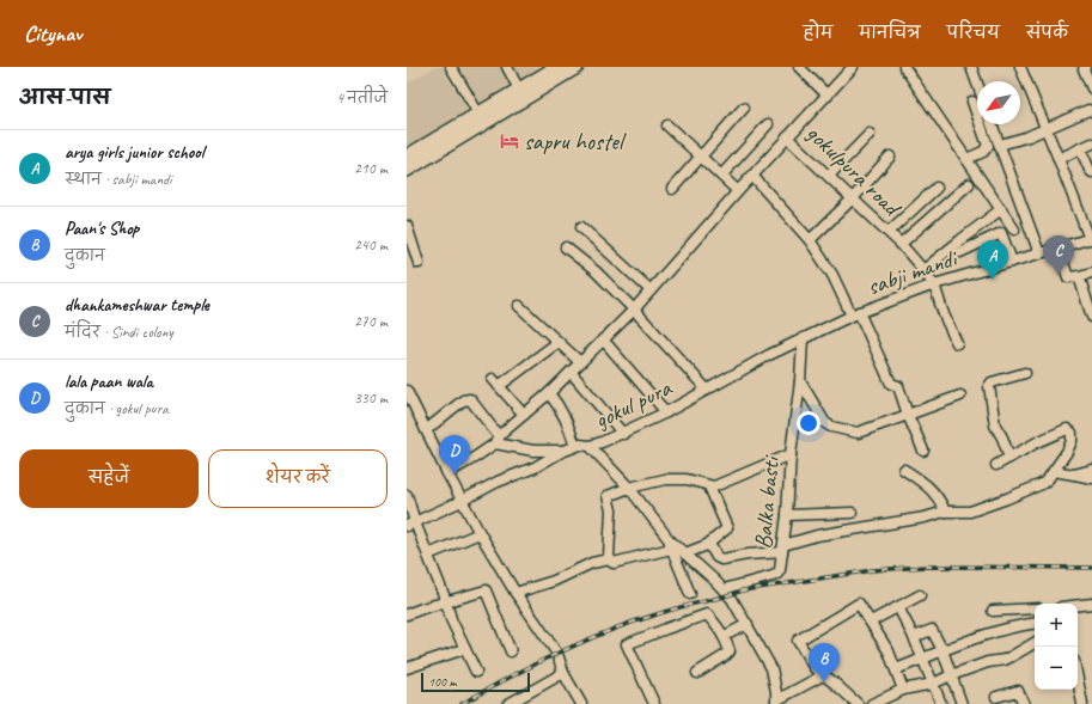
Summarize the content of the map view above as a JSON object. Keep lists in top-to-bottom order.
{
  "streets": {
    "street": [
      "gokulpura road",
      "sabji mandi",
      "gokul pura",
      "Balka basti"
    ]
  },
  "crossings": [
    ["gokulpura road", "sabji mandi"],
    ["sabji mandi", "gokul pura"],
    ["sabji mandi", "Balka basti"],
    ["gokul pura", "Balka basti"]
  ],
  "places": {
    "hotel": ["sapru hostel"]
  },
  "scale_bar": "100 m",
  "north": "bottom left",
  "page": {
    "header": "Citynav",
    "nav": [
      "होम",
      "मानचित्र",
      "परिचय",
      "संपर्क"
    ],
    "heading": ["आस-पास", "4 नतीजे"],
    "list": [
      {
        "mark": "A",
        "name": "arya girls junior school",
        "note": "स्थान · sabji mandi",
        "value": "210 m"
      },
      {
        "mark": "B",
        "name": "Paan's Shop",
        "note": "दुकान",
        "value": "240 m"
      },
      {
        "mark": "C",
        "name": "dhankameshwar temple",
        "note": "मंदिर · Sindi colony",
        "value": "270 m"
      },
      {
        "mark": "D",
        "name": "lala paan wala",
        "note": "दुकान · gokul pura",
        "value": "330 m"
      }
    ],
    "pins": [
      "C",
      "A",
      "D",
      "B"
    ],
    "buttons": ["सहेजें", "शेयर करें"],
    "map_buttons": ["+", "−"],
    "scale": "100 m"
  }
}
